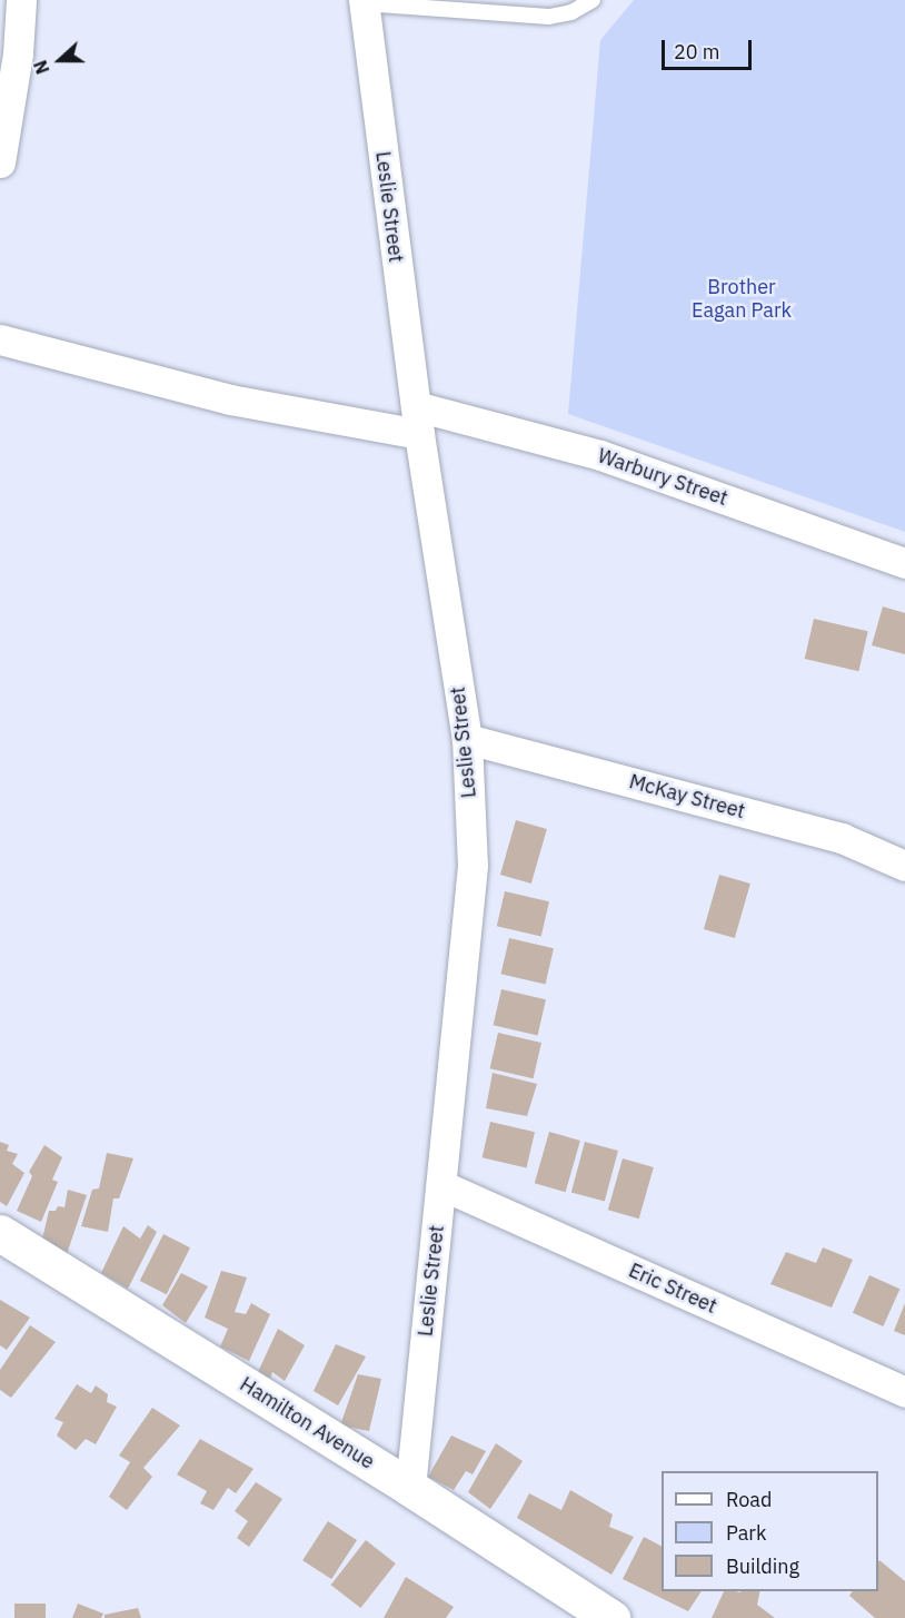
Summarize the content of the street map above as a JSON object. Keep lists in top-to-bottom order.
{
  "streets": {
    "street": [
      "Leslie Street",
      "Warbury Street",
      "McKay Street",
      "Eric Street",
      "Hamilton Avenue"
    ]
  },
  "crossings": [
    ["Leslie Street", "Warbury Street"],
    ["Leslie Street", "McKay Street"],
    ["Leslie Street", "Eric Street"],
    ["Leslie Street", "Hamilton Avenue"]
  ],
  "parks": ["Brother Eagan Park"],
  "legend": ["Road", "Park", "Building"],
  "scale_bar": "20 m",
  "north": "left"
}
